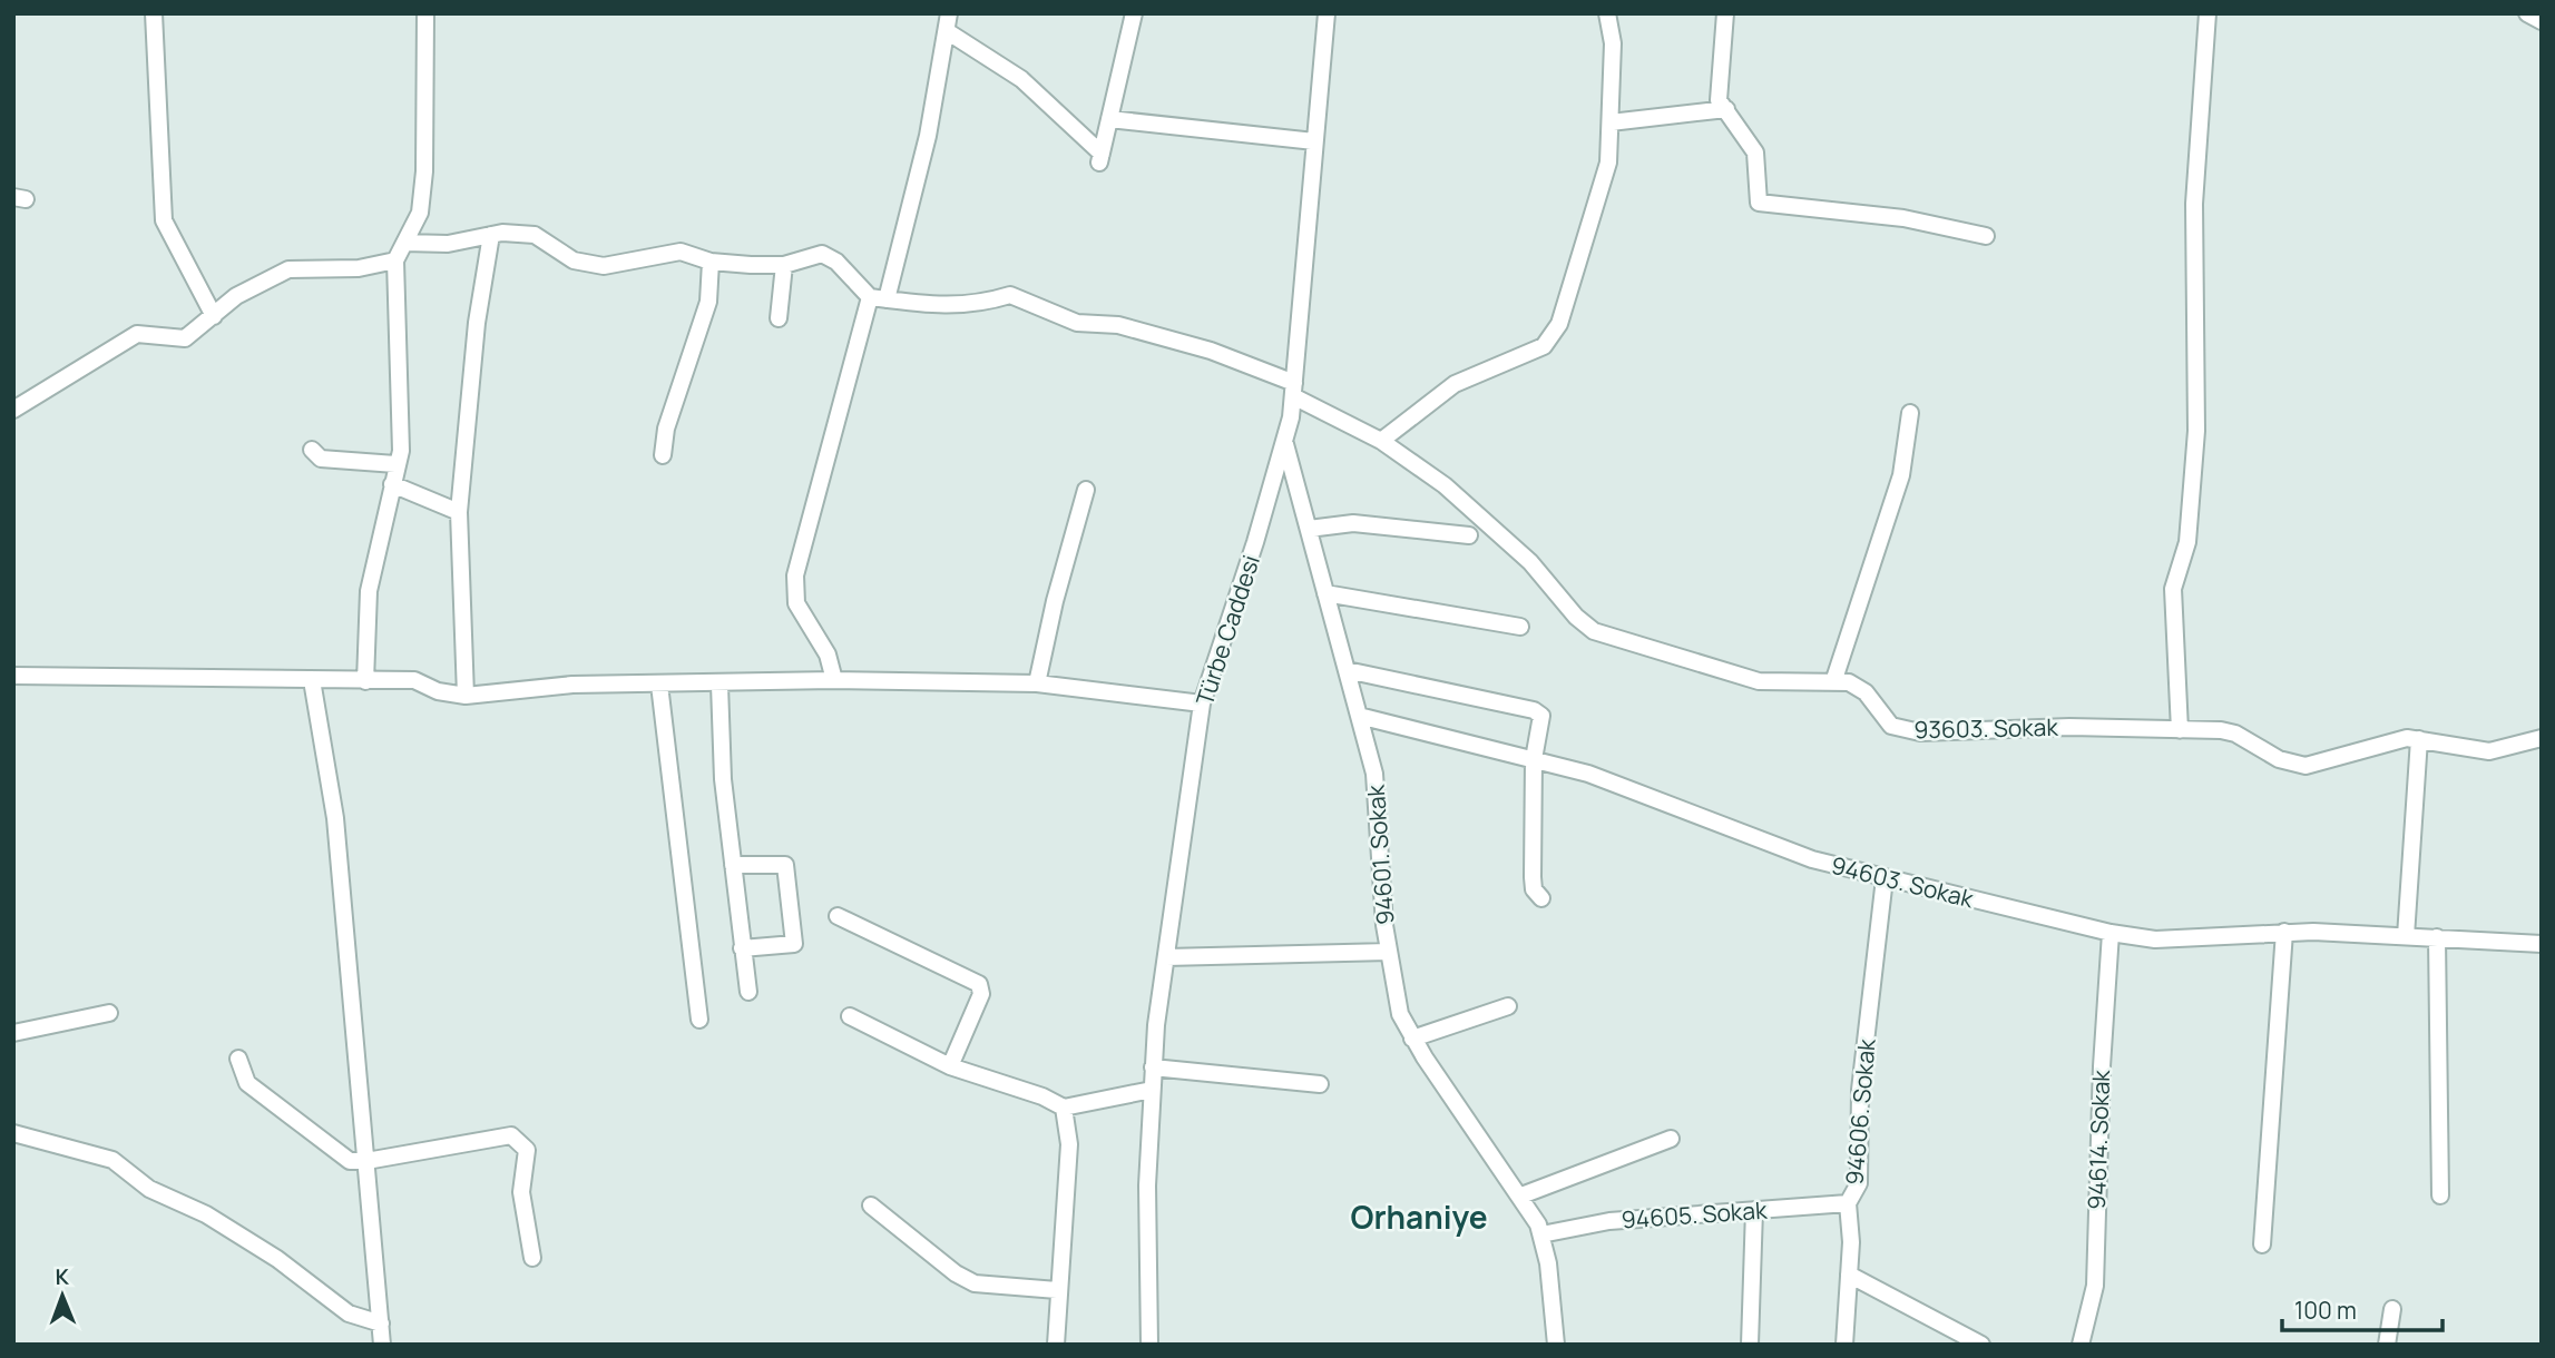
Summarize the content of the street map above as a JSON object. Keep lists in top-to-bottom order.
{
  "streets": {
    "street": [
      "Türbe Caddesi",
      "93603. Sokak",
      "94601. Sokak",
      "94603. Sokak",
      "94606. Sokak",
      "94614. Sokak",
      "94605. Sokak"
    ]
  },
  "crossings": [
    ["Türbe Caddesi", "93603. Sokak"],
    ["Türbe Caddesi", "94601. Sokak"],
    ["94601. Sokak", "94603. Sokak"],
    ["94601. Sokak", "94605. Sokak"],
    ["94603. Sokak", "94606. Sokak"],
    ["94603. Sokak", "94614. Sokak"],
    ["94606. Sokak", "94605. Sokak"]
  ],
  "districts": ["Orhaniye"],
  "scale_bar": "100 m",
  "north": "top"
}
